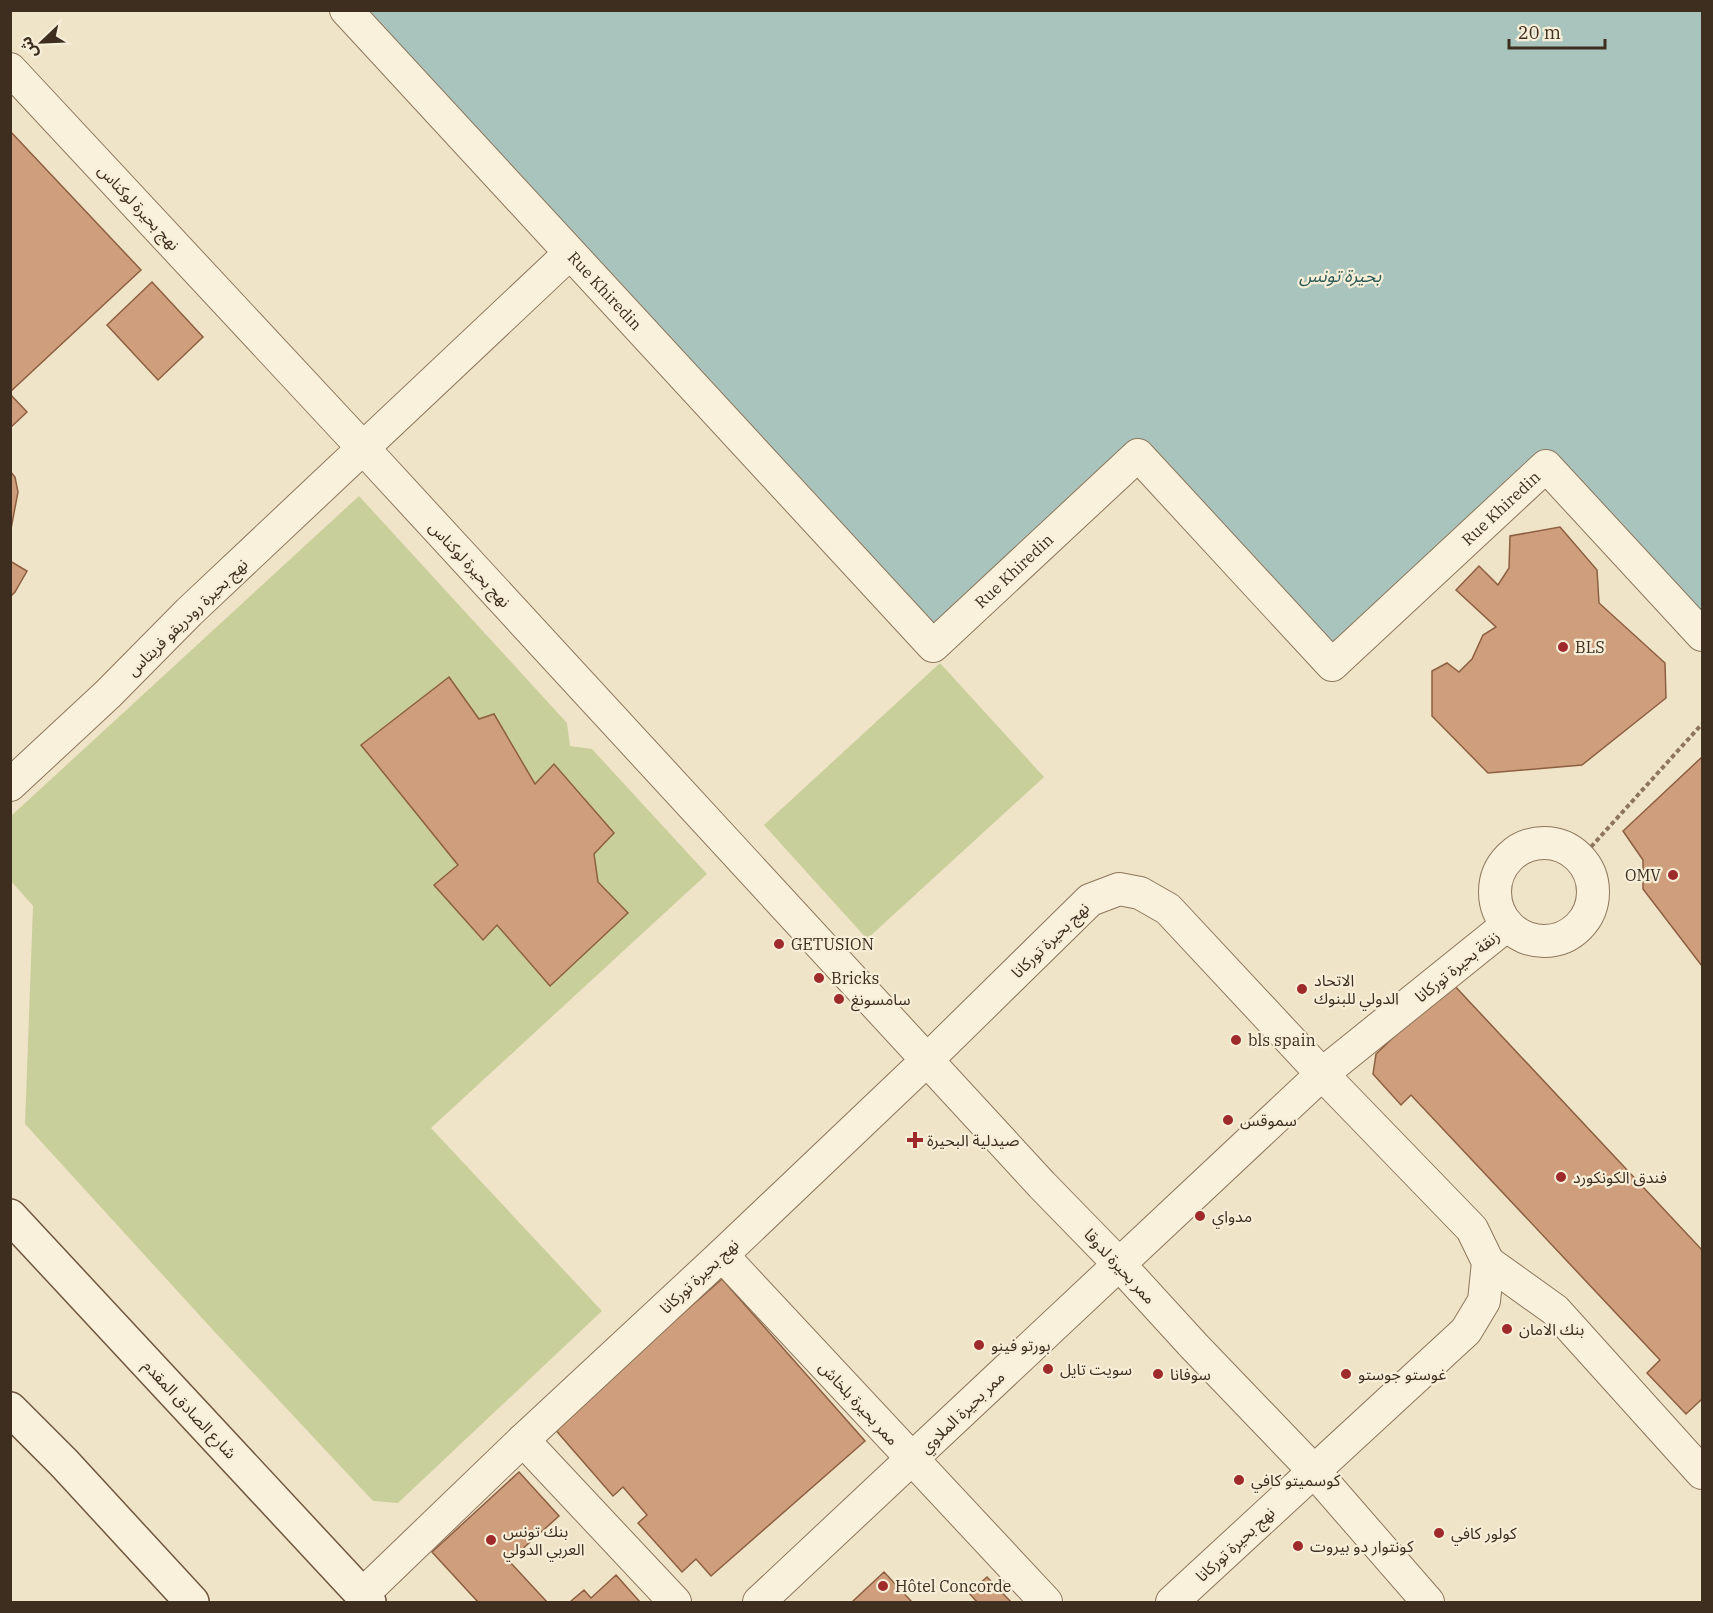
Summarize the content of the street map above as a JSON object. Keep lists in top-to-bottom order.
{
  "streets": {
    "main road": ["شارع الصادق المقدم"],
    "street": [
      "نهج بحيرة لوكناس",
      "Rue Khiredin",
      "نهج بحيرة رودريقو فريتاس",
      "نهج بحيرة توركانا",
      "زنقة بحيرة توركانا",
      "ممر بحيرة لدوقا",
      "ممر بحيرة بلخاش",
      "ممر بحيرة الملاوي"
    ]
  },
  "crossings": [
    ["نهج بحيرة لوكناس", "نهج بحيرة رودريقو فريتاس"],
    ["نهج بحيرة لوكناس", "نهج بحيرة توركانا"],
    ["نهج بحيرة لوكناس", "ممر بحيرة لدوقا"],
    ["Rue Khiredin", "نهج بحيرة رودريقو فريتاس"],
    ["نهج بحيرة توركانا", "زنقة بحيرة توركانا"],
    ["نهج بحيرة توركانا", "ممر بحيرة لدوقا"],
    ["نهج بحيرة توركانا", "ممر بحيرة بلخاش"],
    ["نهج بحيرة توركانا", "شارع الصادق المقدم"],
    ["نهج بحيرة توركانا", "ممر بحيرة الملاوي"],
    ["زنقة بحيرة توركانا", "ممر بحيرة الملاوي"],
    ["ممر بحيرة لدوقا", "ممر بحيرة الملاوي"],
    ["ممر بحيرة بلخاش", "ممر بحيرة الملاوي"]
  ],
  "water": ["بحيرة تونس"],
  "places": {
    "other": [
      "BLS",
      "OMV",
      "GETUSION",
      "Bricks",
      "الاتحاد الدولي للبنوك",
      "سامسونغ",
      "bls spain",
      "سموقس",
      "فندق الكونكورد",
      "مدواي",
      "بنك الامان",
      "بورتو فينو",
      "سويت تايل",
      "سوفانا",
      "غوستو جوستو",
      "كوسميتو كافي",
      "كولور كافي",
      "بنك تونس العربي الدولي",
      "كونتوار دو بيروت",
      "Hôtel Concorde"
    ],
    "health": ["صيدلية البحيرة"]
  },
  "scale_bar": "20 m",
  "north": "bottom left"
}
